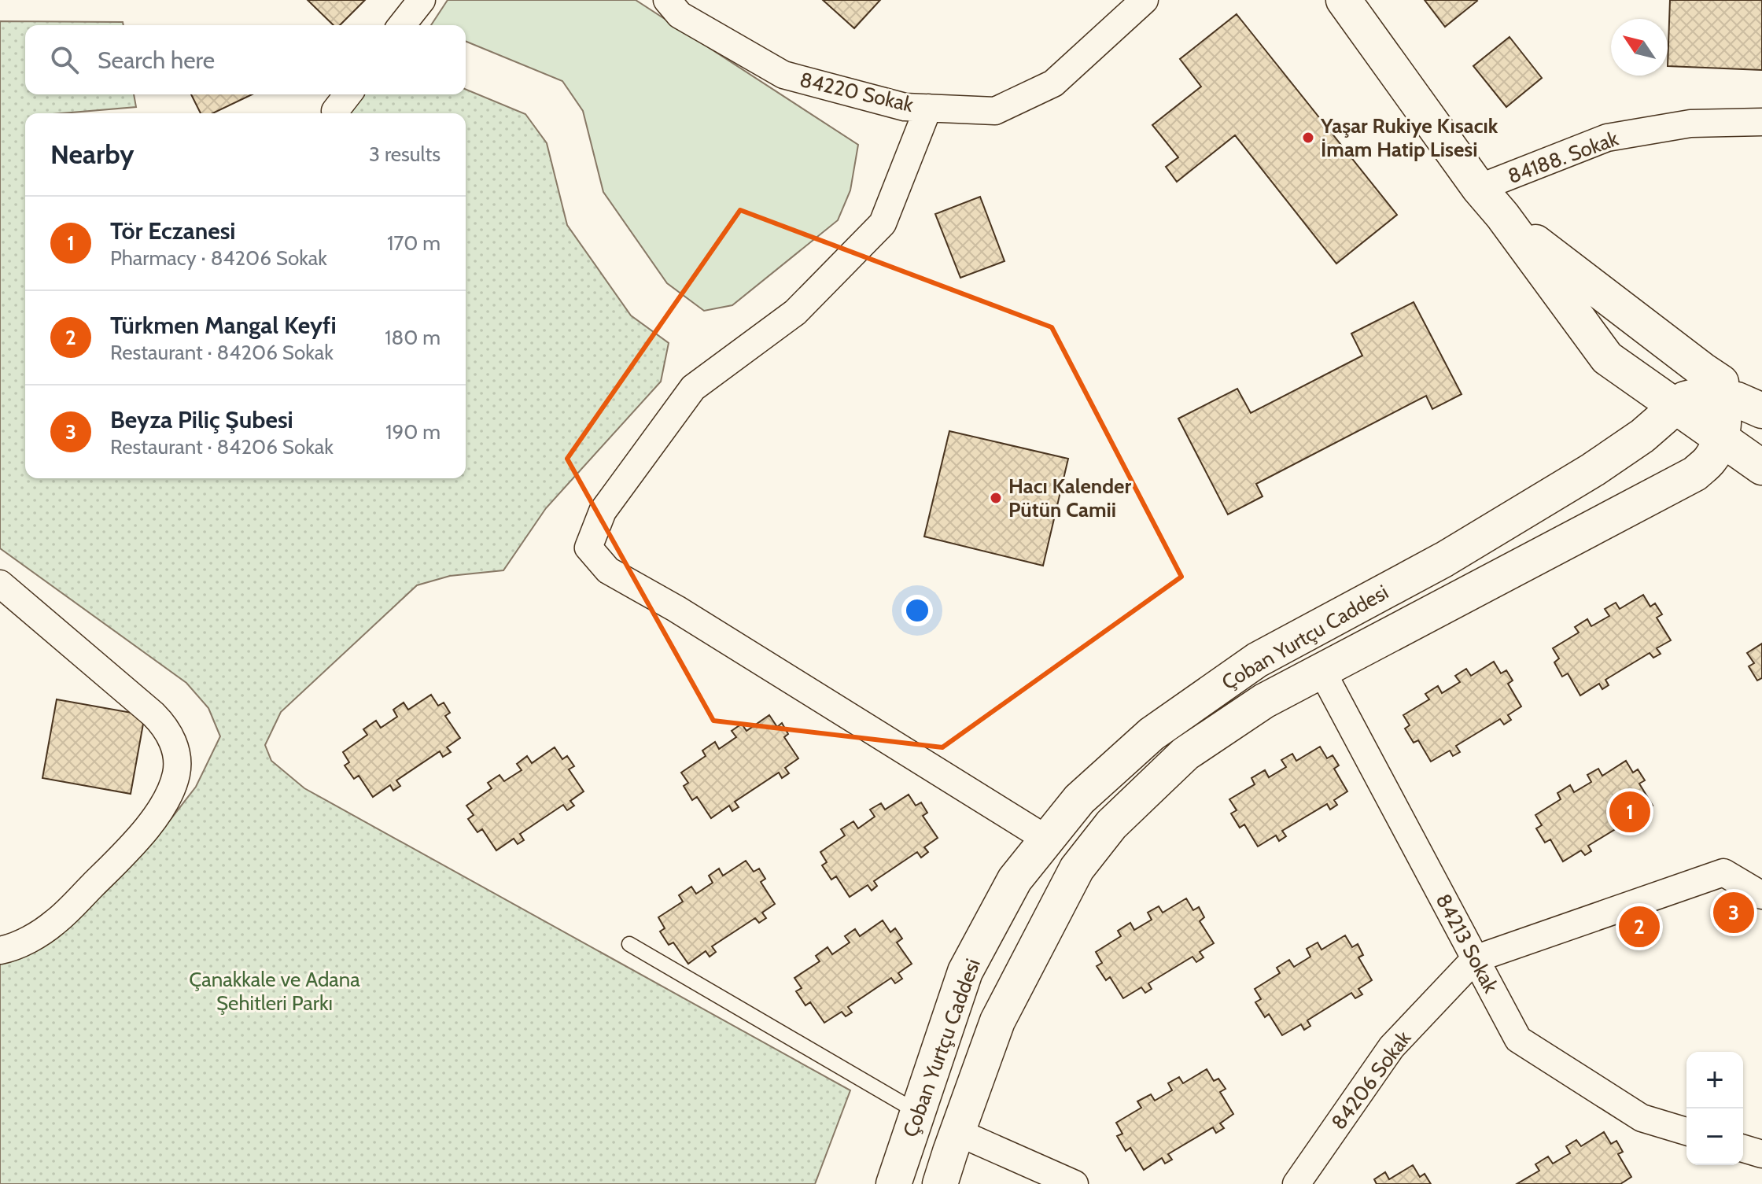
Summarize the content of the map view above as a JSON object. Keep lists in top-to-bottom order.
{
  "streets": {
    "main road": ["Çoban Yurtçu Caddesi"],
    "street": [
      "84220 Sokak",
      "84188. Sokak",
      "84213 Sokak",
      "84206 Sokak"
    ]
  },
  "crossings": [
    ["Çoban Yurtçu Caddesi", "84213 Sokak"],
    ["84213 Sokak", "84206 Sokak"]
  ],
  "parks": ["Çanakkale ve Adana Şehitleri Parkı"],
  "places": ["Yaşar Rukiye Kısacık İmam Hatip Lisesi", "Hacı Kalender Pütün Camii"],
  "north": "top left",
  "page": {
    "search": "Search here",
    "heading": ["Nearby", "3 results"],
    "list": [
      {
        "mark": "1",
        "name": "Tör Eczanesi",
        "note": "Pharmacy · 84206 Sokak",
        "value": "170 m"
      },
      {
        "mark": "2",
        "name": "Türkmen Mangal Keyfi",
        "note": "Restaurant · 84206 Sokak",
        "value": "180 m"
      },
      {
        "mark": "3",
        "name": "Beyza Piliç Şubesi",
        "note": "Restaurant · 84206 Sokak",
        "value": "190 m"
      }
    ],
    "pins": ["1", "3", "2"],
    "map_buttons": ["+", "−"]
  }
}
